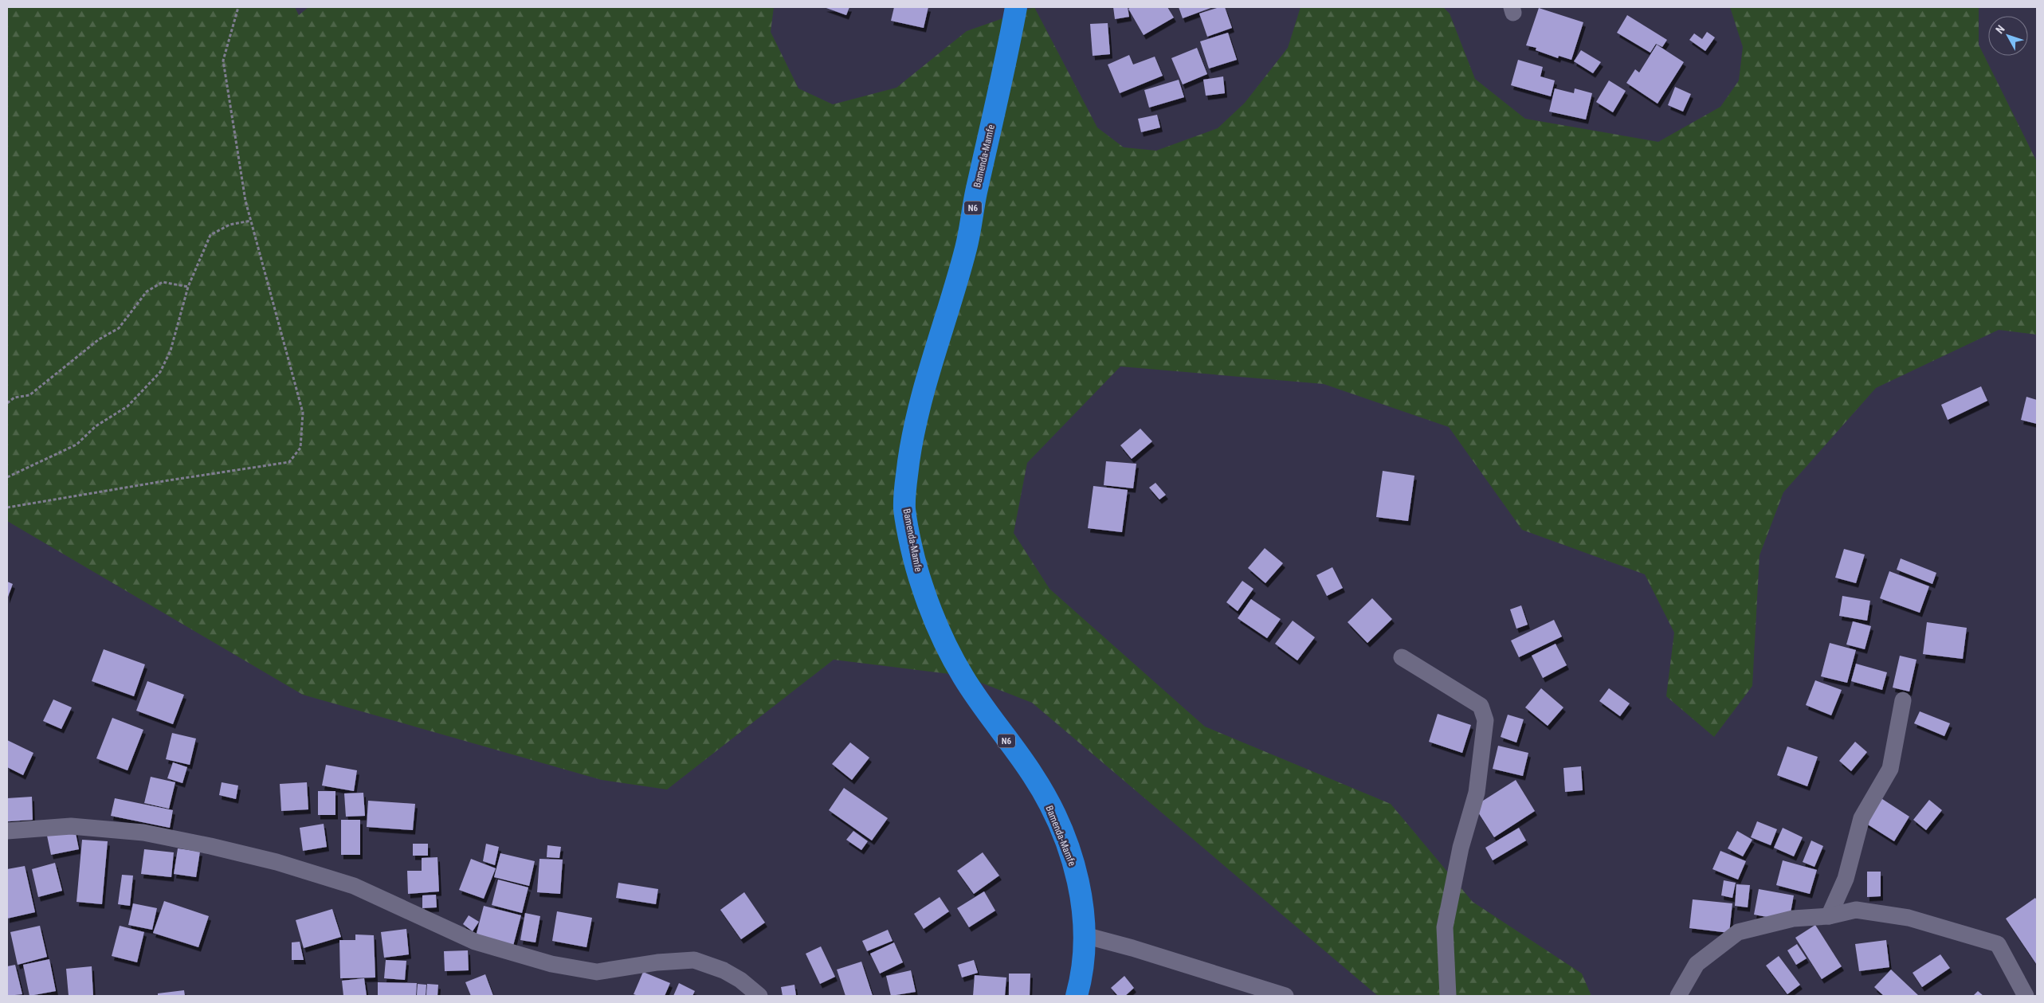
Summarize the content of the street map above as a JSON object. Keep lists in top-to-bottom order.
{
  "streets": {
    "highway": ["Bamenda-Mamfe", "N6"]
  },
  "north": "top left"
}
